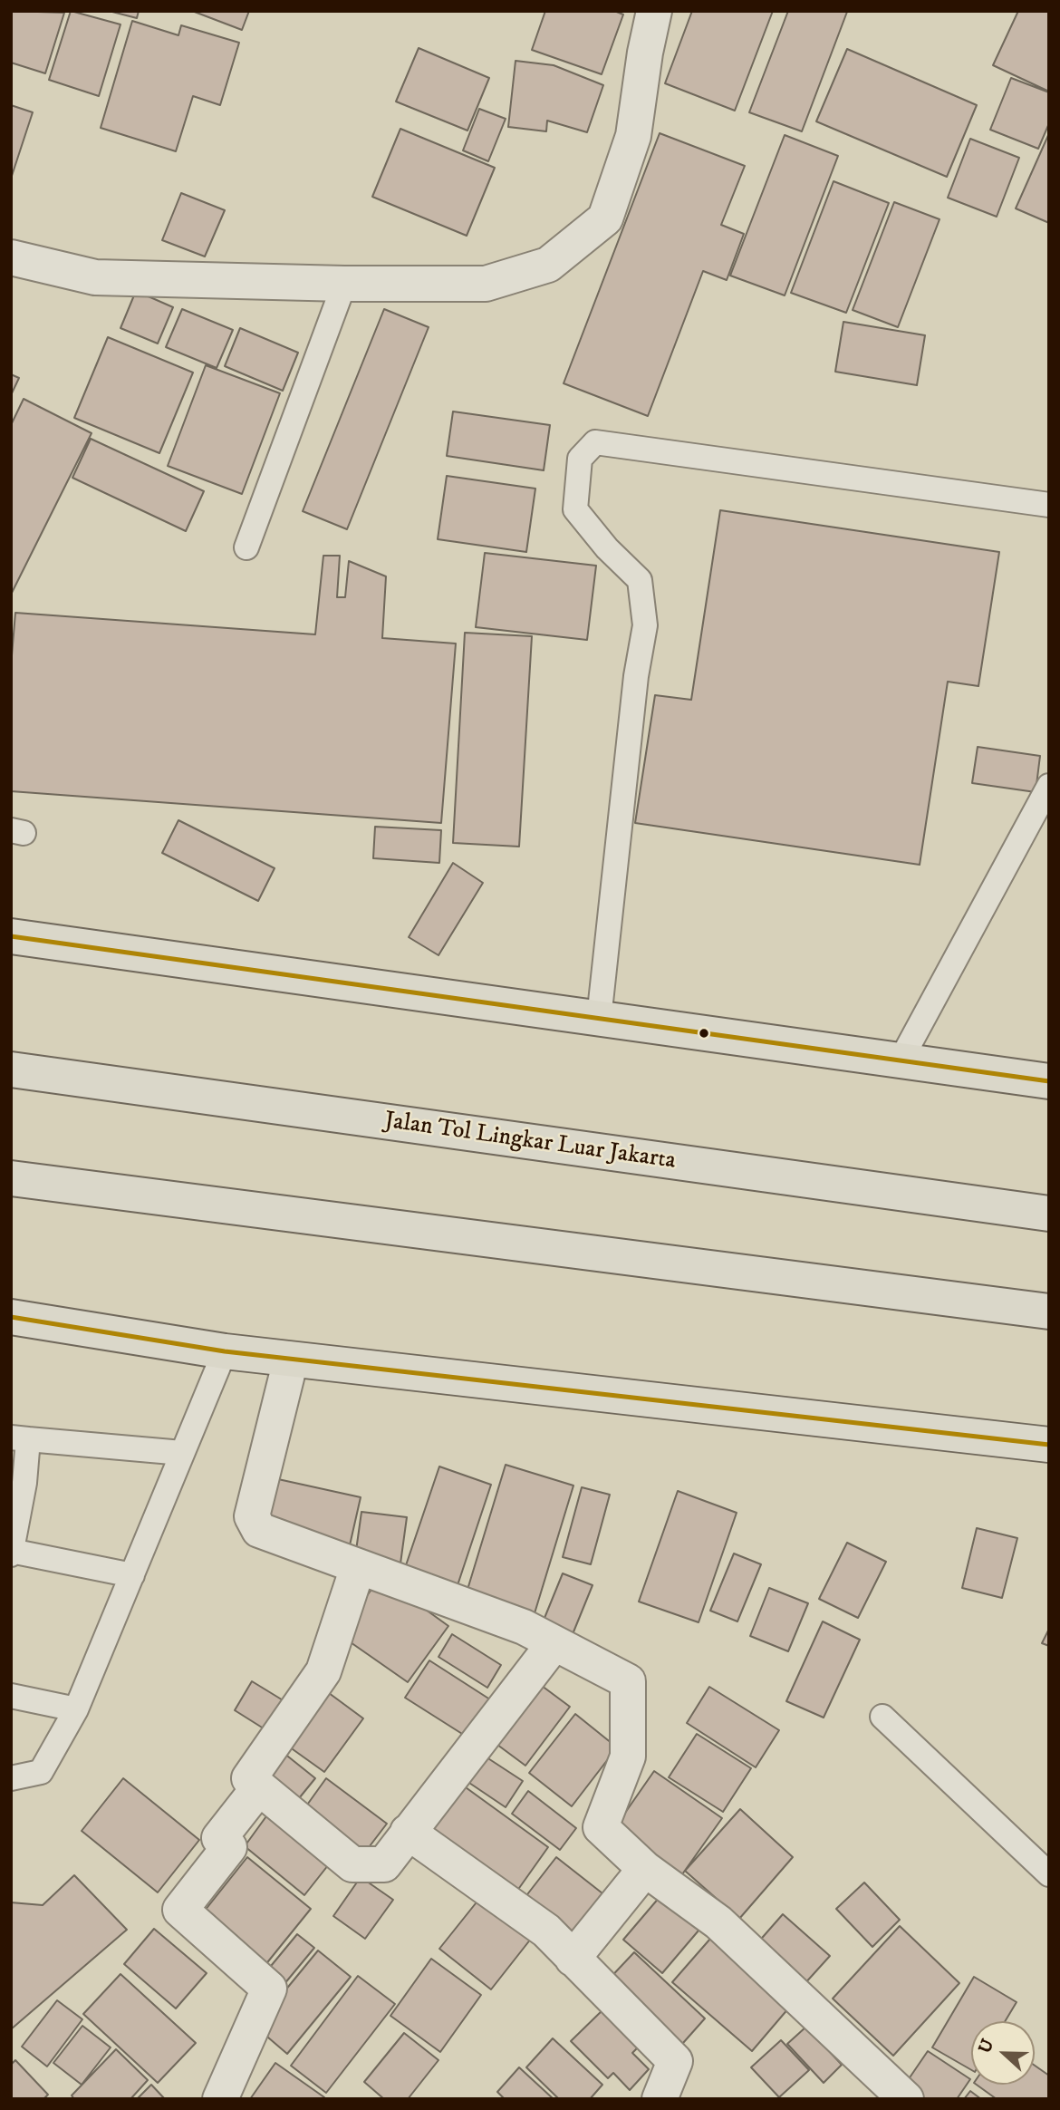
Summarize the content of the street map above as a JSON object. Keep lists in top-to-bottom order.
{
  "streets": {
    "main road": ["Jalan Tol Lingkar Luar Jakarta"]
  },
  "north": "left"
}
